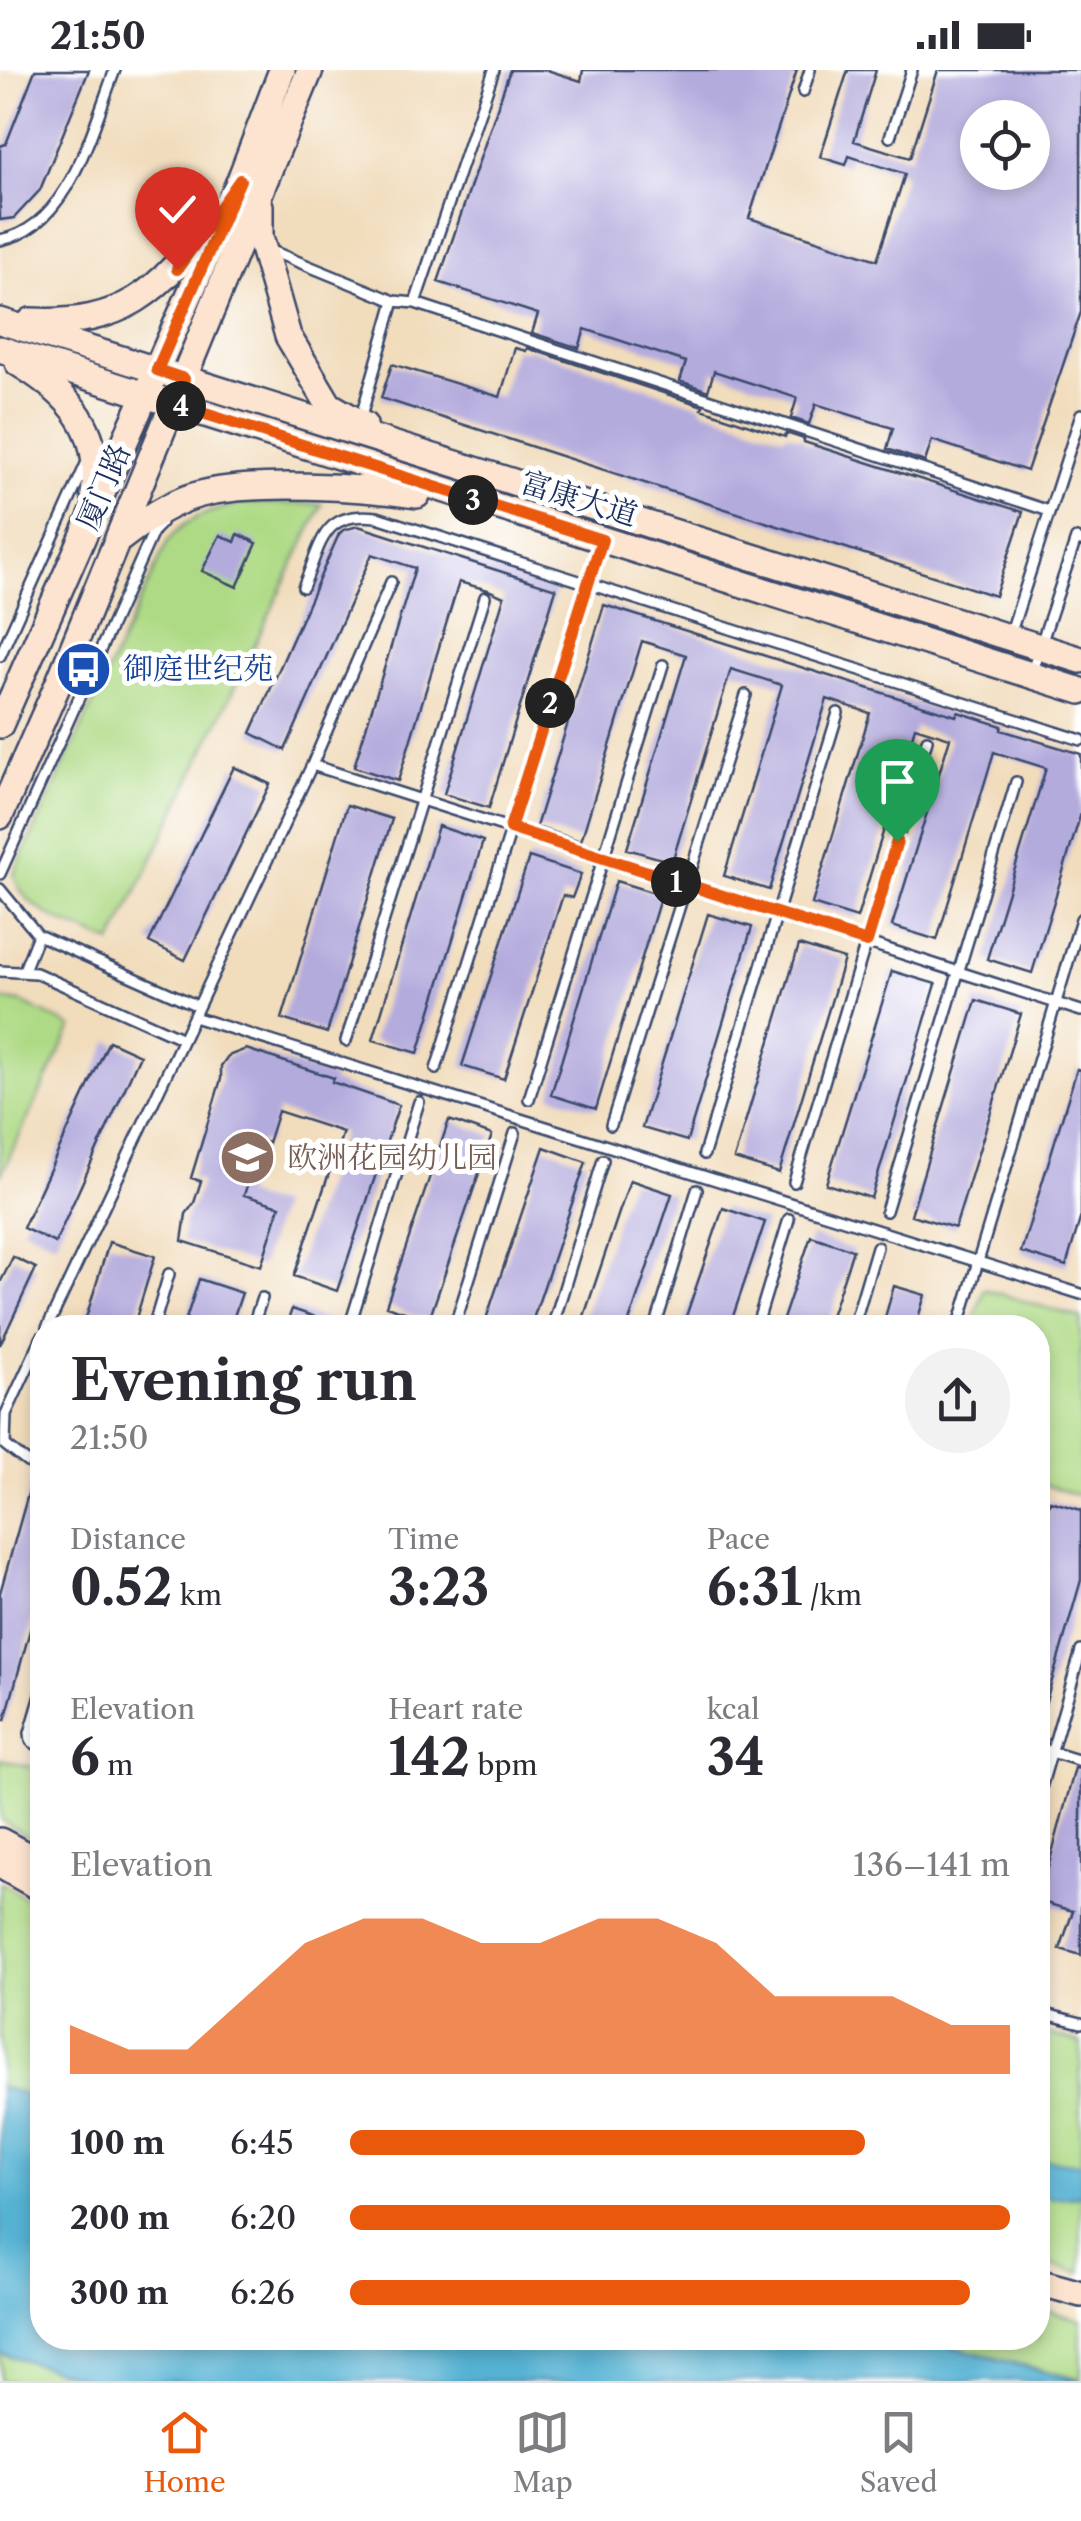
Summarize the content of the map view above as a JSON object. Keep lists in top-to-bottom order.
{
  "streets": {
    "street": ["厦门路", "富康大道"]
  },
  "crossings": [
    ["厦门路", "富康大道"]
  ],
  "places": {
    "bus stop": ["御庭世纪苑"],
    "school or university": ["欧洲花园幼儿园"]
  },
  "page": {
    "status": "21:50",
    "pins": [
      "4",
      "3",
      "2",
      "1"
    ],
    "heading": ["Evening run", "21:50"],
    "stats": [
      ["Distance", "0.52 km"],
      ["Time", "3:23"],
      ["Pace", "6:31 /km"],
      ["Elevation", "6 m"],
      ["Heart rate", "142 bpm"],
      ["kcal", "34"]
    ],
    "chart": ["Elevation", "136–141 m"],
    "list": [
      {
        "name": "100 m",
        "note": "6:45"
      },
      {
        "name": "200 m",
        "note": "6:20"
      },
      {
        "name": "300 m",
        "note": "6:26"
      }
    ],
    "tabs": ["Home", "Map", "Saved"]
  }
}
